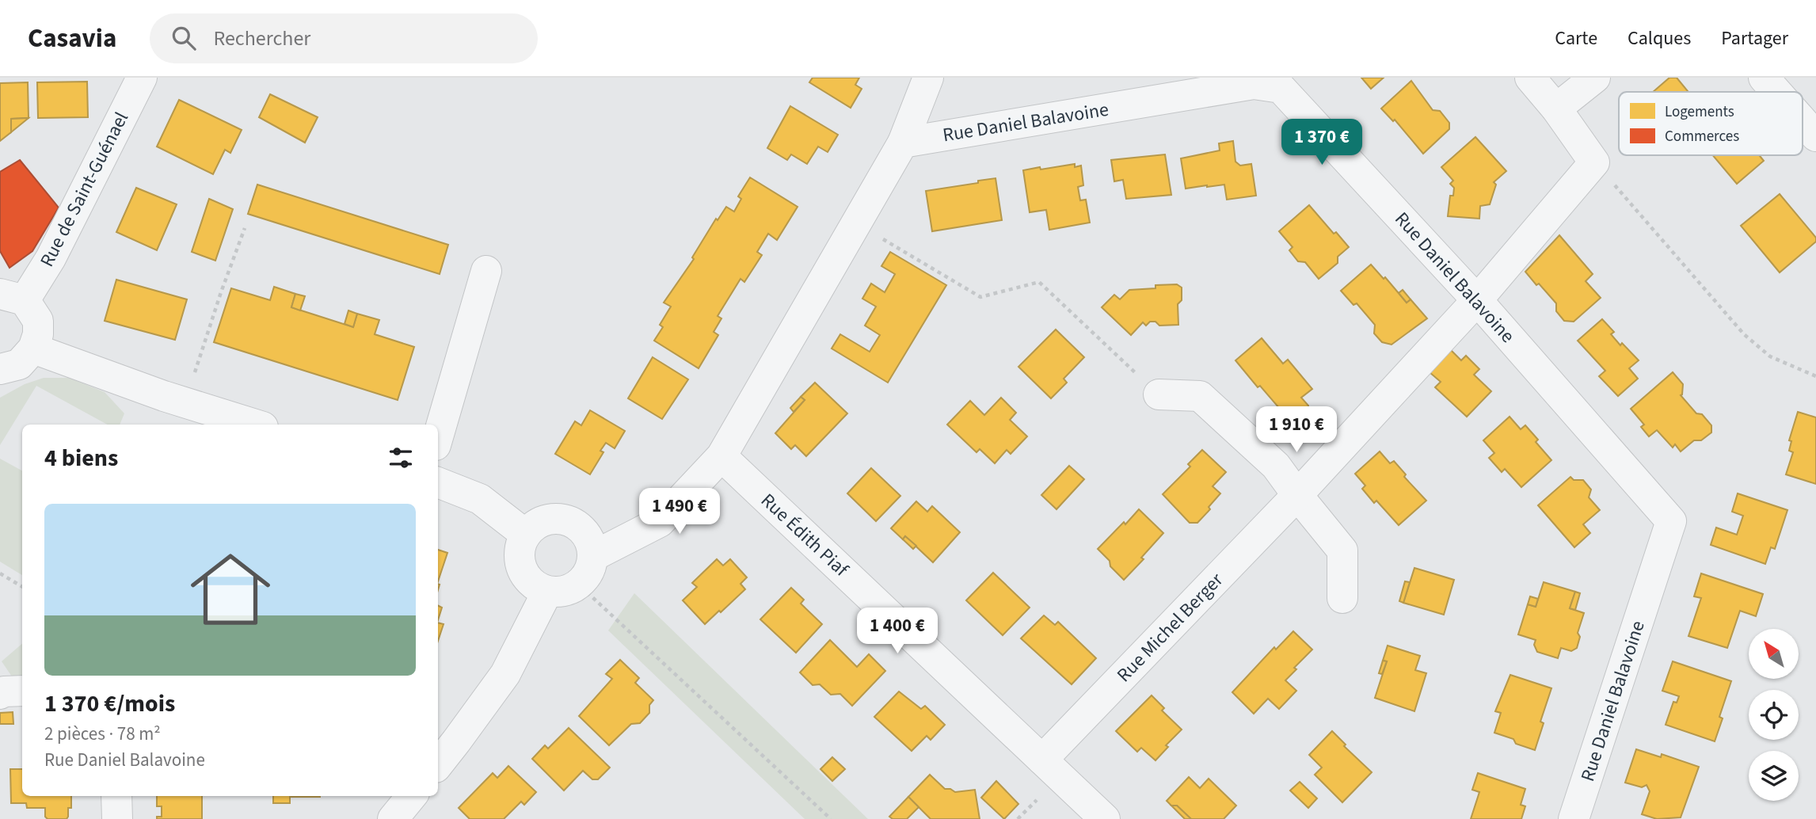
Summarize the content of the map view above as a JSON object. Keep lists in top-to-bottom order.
{
  "streets": {
    "street": [
      "Rue Daniel Balavoine",
      "Rue de Saint-Guénael",
      "Rue Édith Piaf",
      "Rue Michel Berger"
    ]
  },
  "crossings": [
    ["Rue Daniel Balavoine", "Rue Édith Piaf"],
    ["Rue Daniel Balavoine", "Rue Michel Berger"],
    ["Rue Édith Piaf", "Rue Michel Berger"]
  ],
  "legend": ["Logements", "Commerces"],
  "north": "top left",
  "page": {
    "header": "Casavia",
    "search": "Rechercher",
    "nav": ["Carte", "Calques", "Partager"],
    "price": [
      "1 370 €",
      "1 910 €",
      "1 490 €",
      "1 400 €"
    ],
    "heading": "4 biens",
    "list": [
      {
        "name": "1 370 €/mois",
        "note": "2 pièces · 78 m² · Rue Daniel Balavoine"
      }
    ]
  }
}
